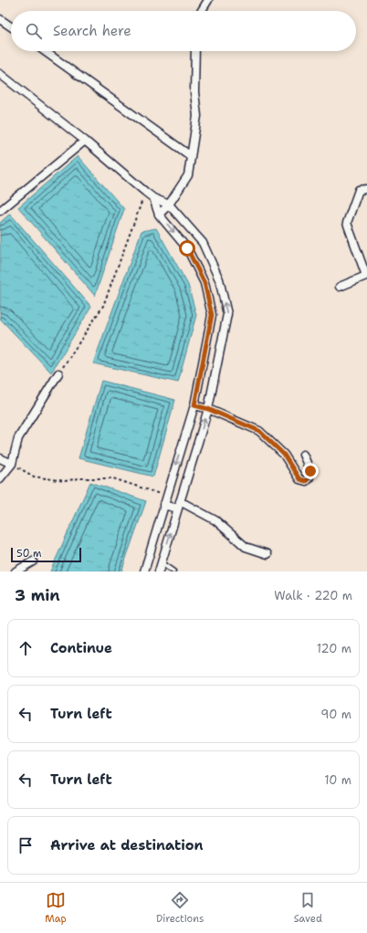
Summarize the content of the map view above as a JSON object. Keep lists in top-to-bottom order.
{
  "scale_bar": "50 m",
  "page": {
    "search": "Search here",
    "scale": "50 m",
    "heading": ["3 min", "Walk · 220 m"],
    "list": [
      ["Continue", "120 m"],
      ["Turn left", "90 m"],
      ["Turn left", "10 m"],
      "Arrive at destination"
    ],
    "nav": ["Map", "Directions", "Saved"]
  }
}
